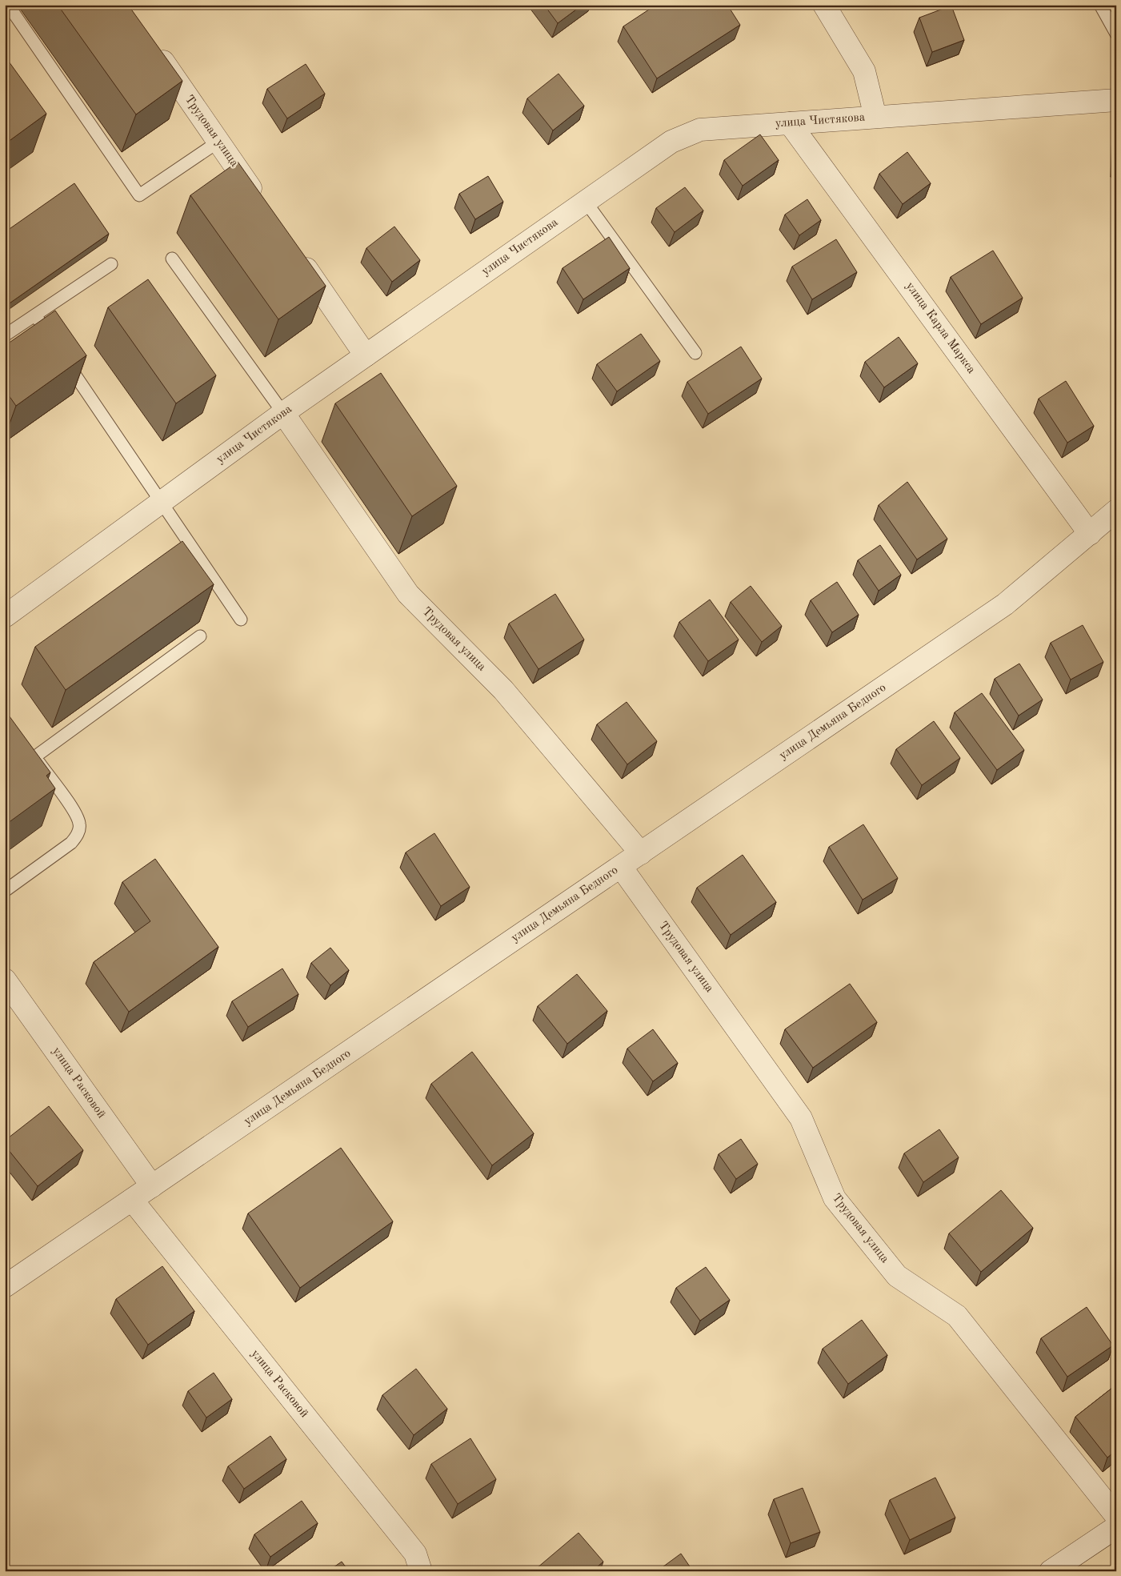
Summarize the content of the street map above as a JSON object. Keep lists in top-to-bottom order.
{
  "streets": {
    "street": [
      "улица Чистякова",
      "Трудовая улица",
      "улица Карла Маркса",
      "улица Демьяна Бедного",
      "улица Расковой"
    ]
  },
  "crossings": [
    ["улица Чистякова", "Трудовая улица"],
    ["улица Чистякова", "улица Карла Маркса"],
    ["Трудовая улица", "улица Демьяна Бедного"],
    ["улица Карла Маркса", "улица Демьяна Бедного"],
    ["улица Демьяна Бедного", "улица Расковой"]
  ]
}
